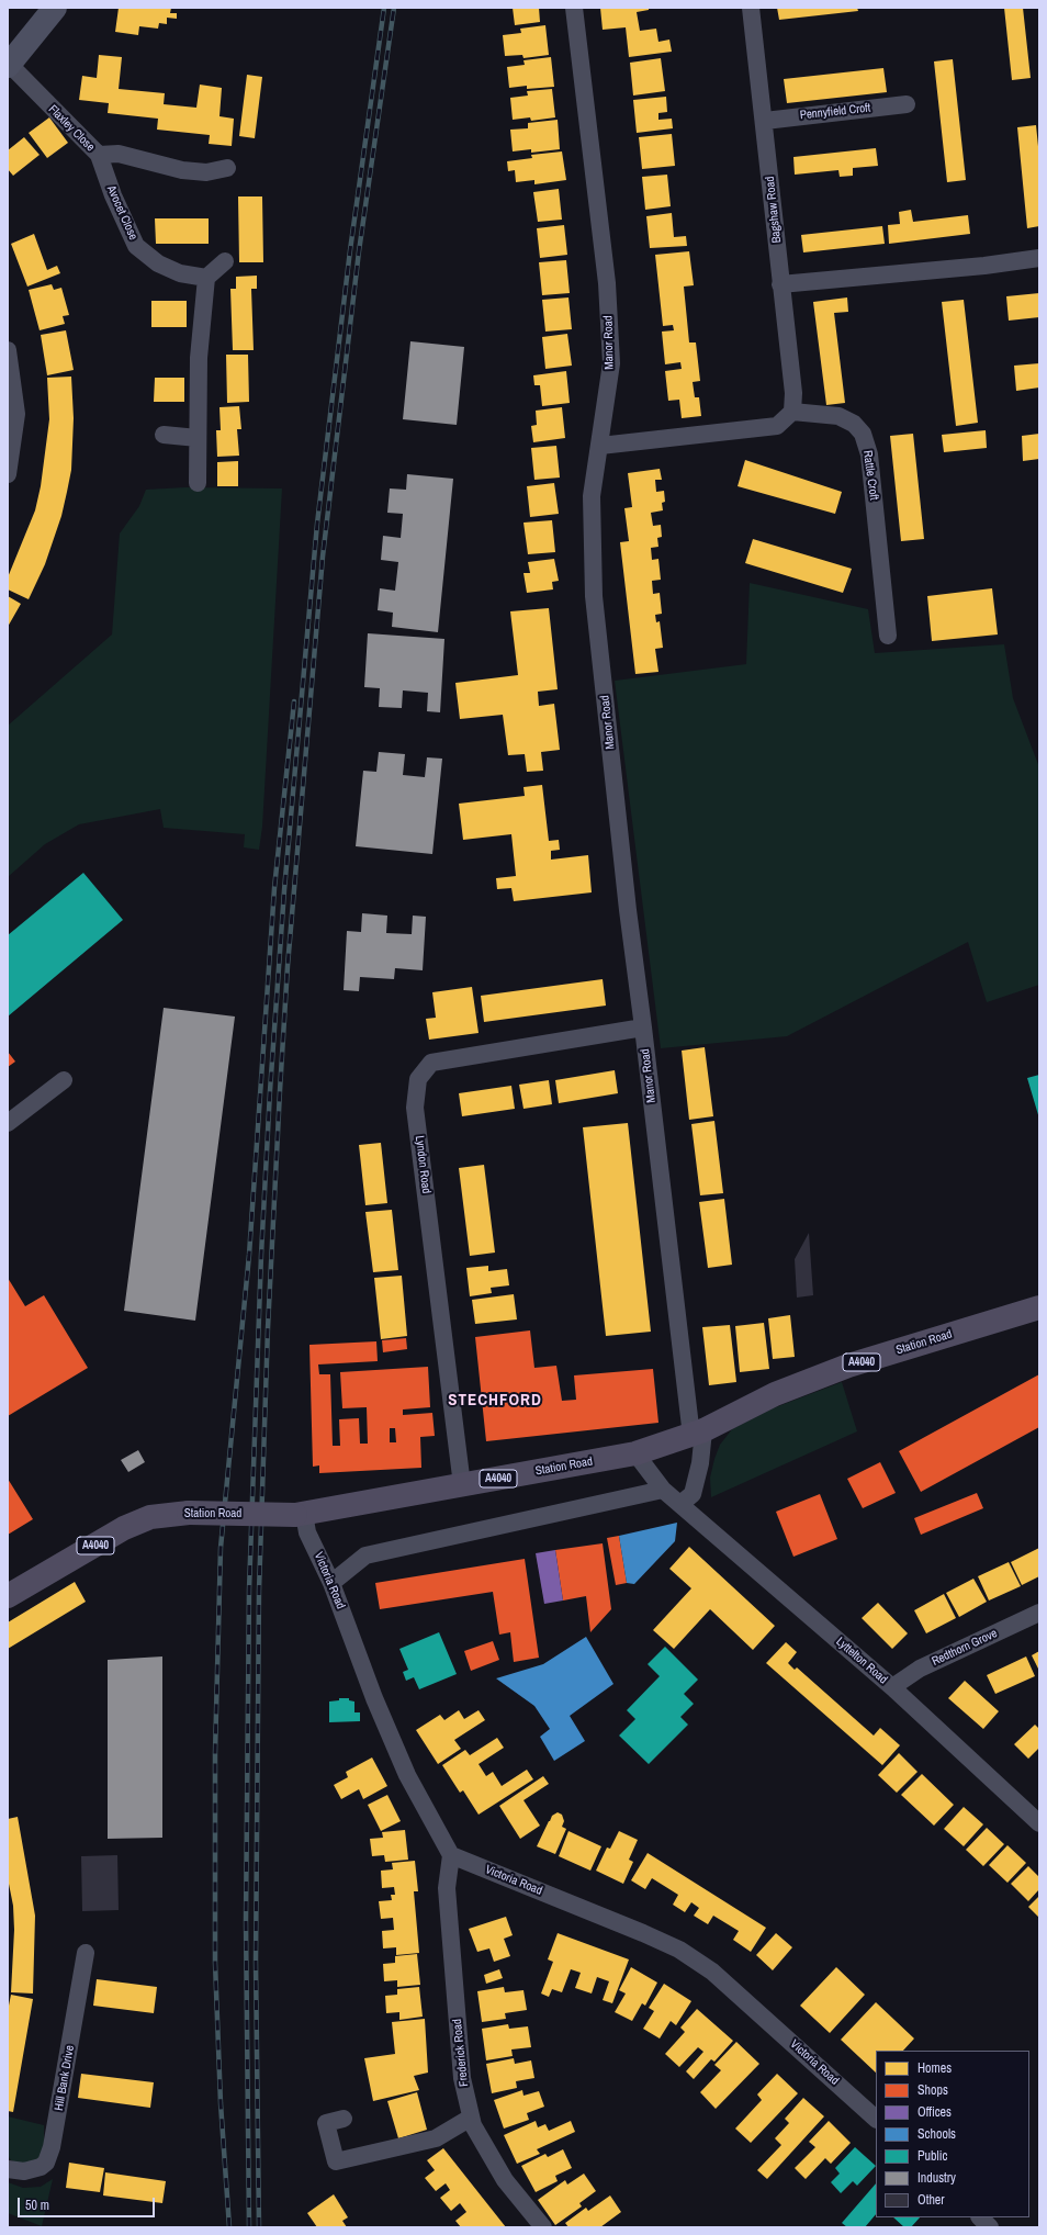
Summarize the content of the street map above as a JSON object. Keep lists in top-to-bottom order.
{
  "streets": {
    "main road": ["Station Road", "A4040"],
    "street": [
      "Pennyfield Croft",
      "Flaxley Close",
      "Bagshaw Road",
      "Avocet Close",
      "Manor Road",
      "Rattle Croft",
      "Lyndon Road",
      "Victoria Road",
      "Redthorn Grove",
      "Lyttelton Road",
      "Frederick Road",
      "Hill Bank Drive"
    ]
  },
  "crossings": [
    ["Pennyfield Croft", "Bagshaw Road"],
    ["Flaxley Close", "Avocet Close"],
    ["Bagshaw Road", "Rattle Croft"],
    ["Manor Road", "Lyndon Road"],
    ["Manor Road", "Station Road"],
    ["Lyndon Road", "Station Road"],
    ["Station Road", "Victoria Road"],
    ["Station Road", "Lyttelton Road"],
    ["Victoria Road", "Frederick Road"],
    ["Redthorn Grove", "Lyttelton Road"]
  ],
  "districts": ["STECHFORD"],
  "legend": [
    "Homes",
    "Shops",
    "Offices",
    "Schools",
    "Public",
    "Industry",
    "Other"
  ],
  "scale_bar": "50 m"
}
